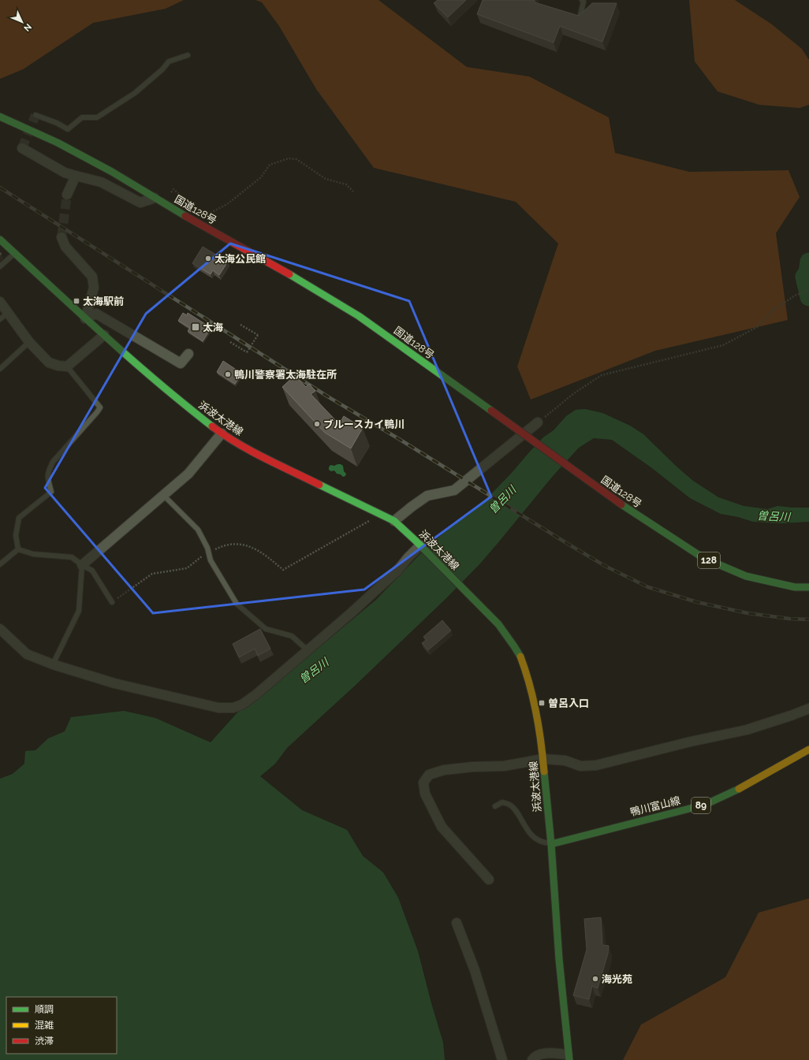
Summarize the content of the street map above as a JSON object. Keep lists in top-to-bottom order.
{
  "streets": {
    "main road": [
      "国道128号",
      "浜波太港線",
      "128",
      "89",
      "鴨川富山線"
    ]
  },
  "crossings": [
    ["浜波太港線", "鴨川富山線"]
  ],
  "water": ["曽呂川"],
  "places": {
    "other": [
      "太海公民館",
      "鴨川警察署太海駐在所",
      "ブルースカイ鴨川",
      "海光苑"
    ],
    "transit": ["太海駅前", "太海", "曽呂入口"]
  },
  "legend": ["順調", "混雑", "渋滞"],
  "north": "bottom right"
}
